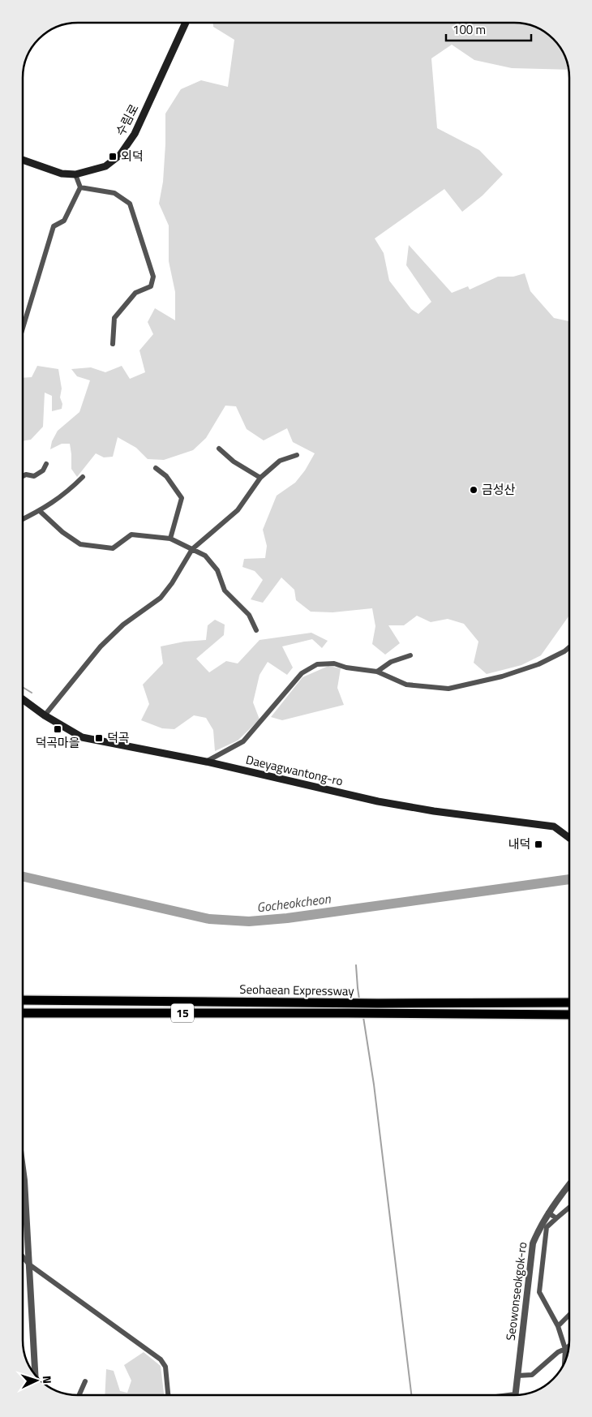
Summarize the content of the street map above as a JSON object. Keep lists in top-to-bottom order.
{
  "streets": {
    "highway": ["Seohaean Expressway", "15"],
    "main road": ["수림로", "Daeyagwantong-ro"],
    "street": ["Seowonseokgok-ro"]
  },
  "water": ["Gocheokcheon"],
  "places": {
    "transit": [
      "외덕",
      "덕곡마을",
      "덕곡",
      "내덕"
    ],
    "other": ["금성산"]
  },
  "scale_bar": "100 m",
  "north": "right"
}
